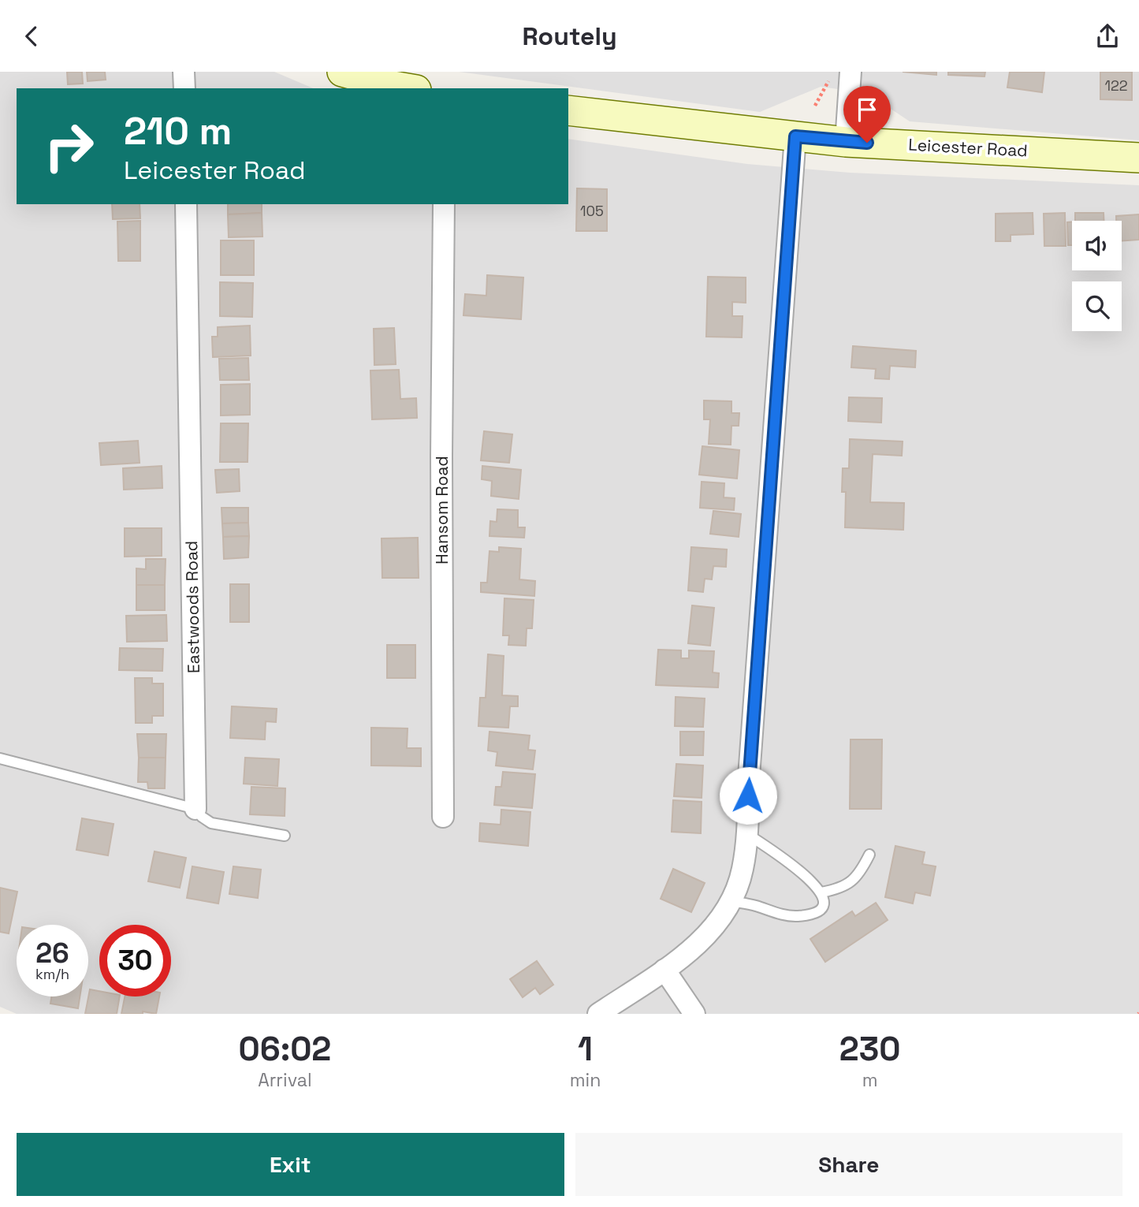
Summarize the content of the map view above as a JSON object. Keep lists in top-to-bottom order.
{
  "streets": {
    "main road": ["Leicester Road"],
    "street": ["Hansom Road", "Eastwoods Road"]
  },
  "house_numbers": ["122", "105"],
  "page": {
    "header": "Routely",
    "turn": ["210 m", "Leicester Road"],
    "speed": "26 km/h",
    "limit": "30",
    "eta": [
      "06:02",
      "Arrival",
      "1",
      "min",
      "230",
      "m"
    ],
    "buttons": ["Exit", "Share"]
  }
}
